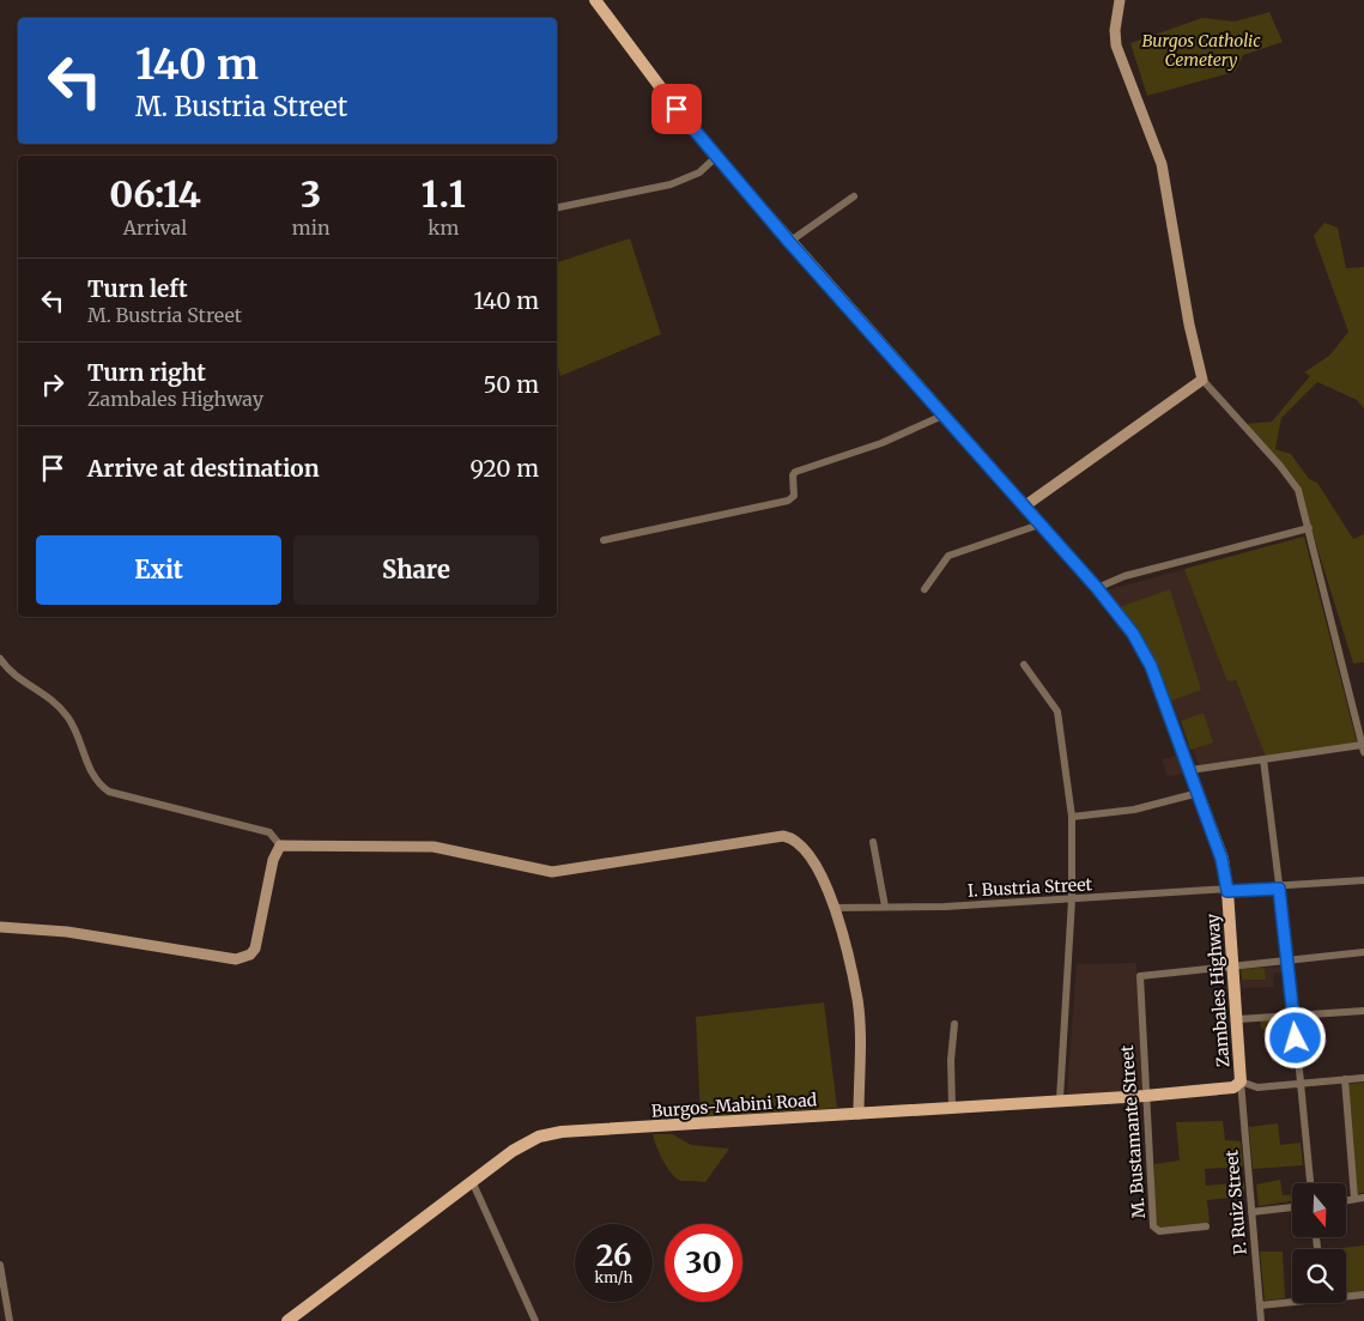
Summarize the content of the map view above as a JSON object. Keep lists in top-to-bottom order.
{
  "streets": {
    "main road": ["Zambales Highway", "Burgos-Mabini Road"],
    "street": ["I. Bustria Street", "M. Bustamante Street", "P. Ruiz Street"]
  },
  "crossings": [
    ["I. Bustria Street", "Zambales Highway"],
    ["Zambales Highway", "Burgos-Mabini Road"],
    ["Zambales Highway", "M. Bustamante Street"],
    ["Zambales Highway", "P. Ruiz Street"],
    ["Burgos-Mabini Road", "M. Bustamante Street"],
    ["Burgos-Mabini Road", "P. Ruiz Street"]
  ],
  "parks": ["Burgos Catholic Cemetery"],
  "north": "bottom",
  "page": {
    "turn": ["140 m", "M. Bustria Street"],
    "eta": [
      "06:14",
      "Arrival",
      "3",
      "min",
      "1.1",
      "km"
    ],
    "list": [
      {
        "name": "Turn left",
        "note": "M. Bustria Street",
        "value": "140 m"
      },
      {
        "name": "Turn right",
        "note": "Zambales Highway",
        "value": "50 m"
      },
      {
        "name": "Arrive at destination",
        "value": "920 m"
      }
    ],
    "buttons": ["Exit", "Share"],
    "speed": "26 km/h",
    "limit": "30"
  }
}
